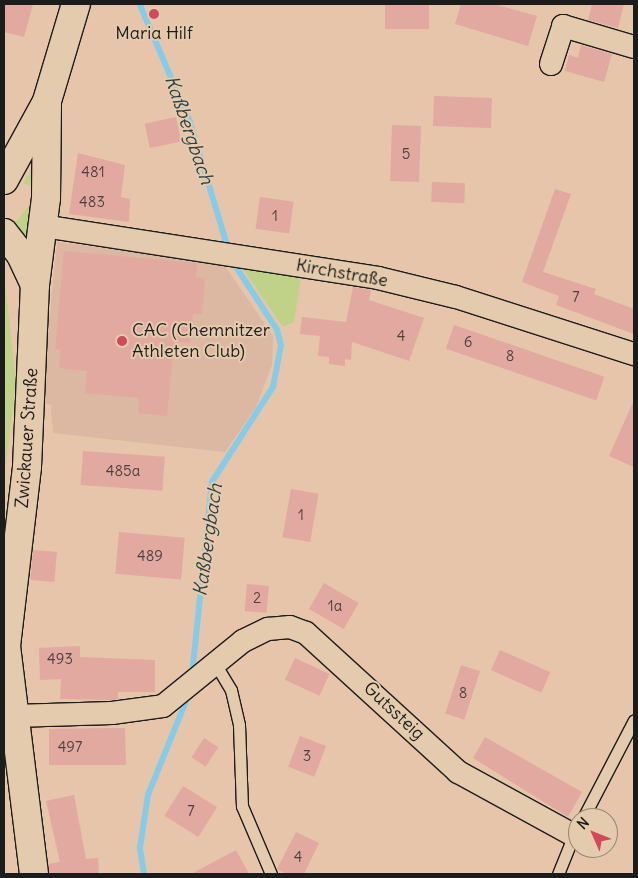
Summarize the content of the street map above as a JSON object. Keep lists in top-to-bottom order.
{
  "streets": {
    "main road": ["Zwickauer Straße"],
    "street": ["Kirchstraße", "Gutssteig"]
  },
  "crossings": [
    ["Kirchstraße", "Zwickauer Straße"],
    ["Zwickauer Straße", "Gutssteig"]
  ],
  "water": ["Kaßbergbach"],
  "places": ["Maria Hilf", "CAC (Chemnitzer Athleten Club)"],
  "house_numbers": [
    "5",
    "481",
    "483",
    "1",
    "7",
    "4",
    "6",
    "8",
    "485a",
    "1",
    "489",
    "2",
    "1a",
    "493",
    "8",
    "497",
    "3",
    "7",
    "4"
  ],
  "north": "top left"
}
